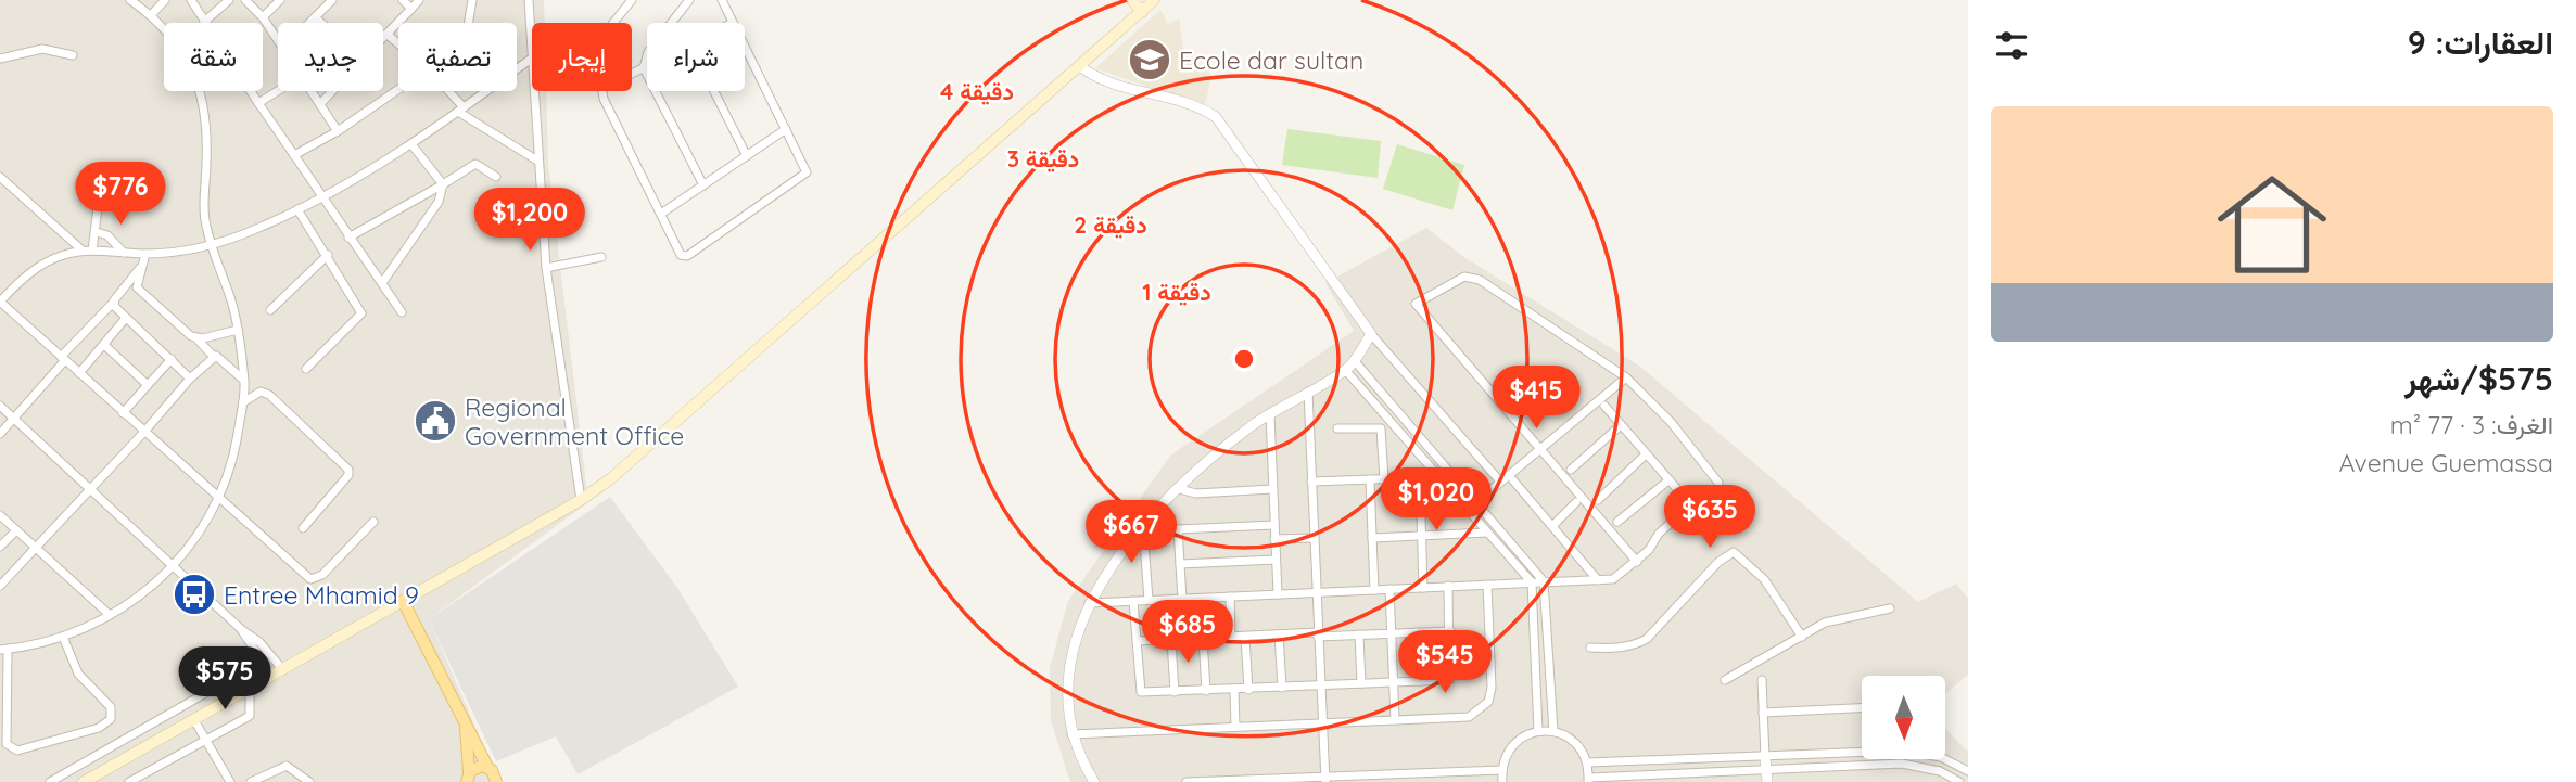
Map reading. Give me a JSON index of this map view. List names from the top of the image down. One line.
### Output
{"places":{"school or university":["Ecole dar sultan"],"public building":["Regional Government Office"],"bus stop":["Entree Mhamid 9"]},"north":"bottom","page":{"heading":"العقارات: 9","chip":["شراء","إيجار","تصفية","جديد","شقة"],"list":[{"name":"$575/شهر","note":"الغرف: 3 · 77 m² · Avenue Guemassa"}],"price":["$776","$1,200","$415","$1,020","$635","$667","$685","$545","$575"]},"rings":["4 دقيقة","3 دقيقة","2 دقيقة","1 دقيقة"]}
